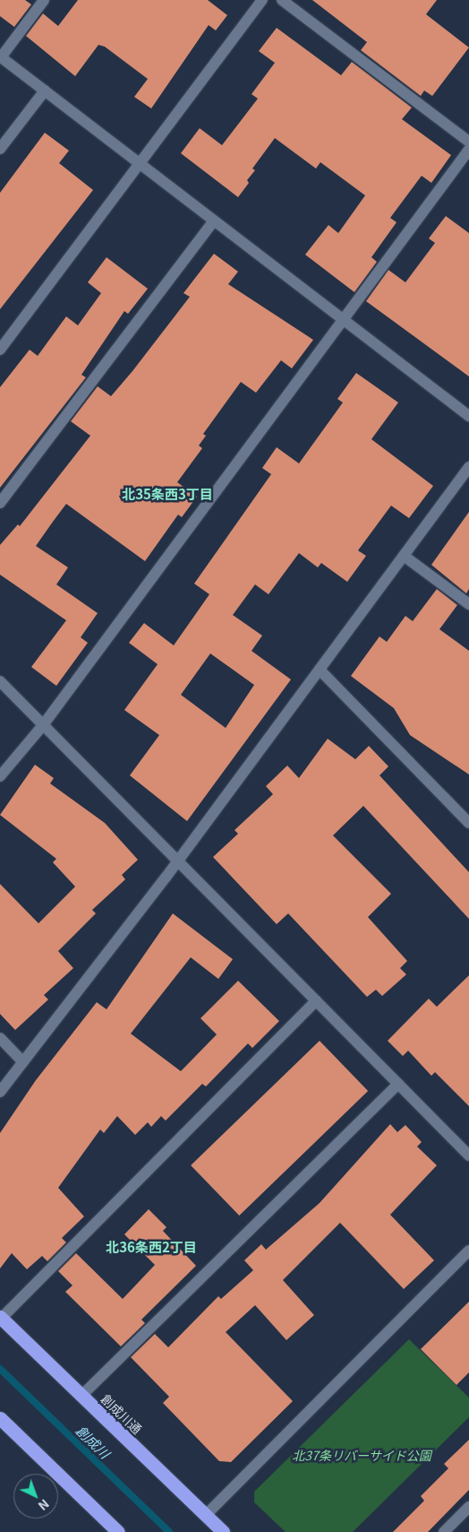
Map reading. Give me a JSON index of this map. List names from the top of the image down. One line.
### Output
{"streets":{"highway":["創成川通"]},"districts":["北35条西3丁目","北36条西2丁目"],"water":["創成川"],"parks":["北37条リバーサイド公園"],"north":"bottom right"}
